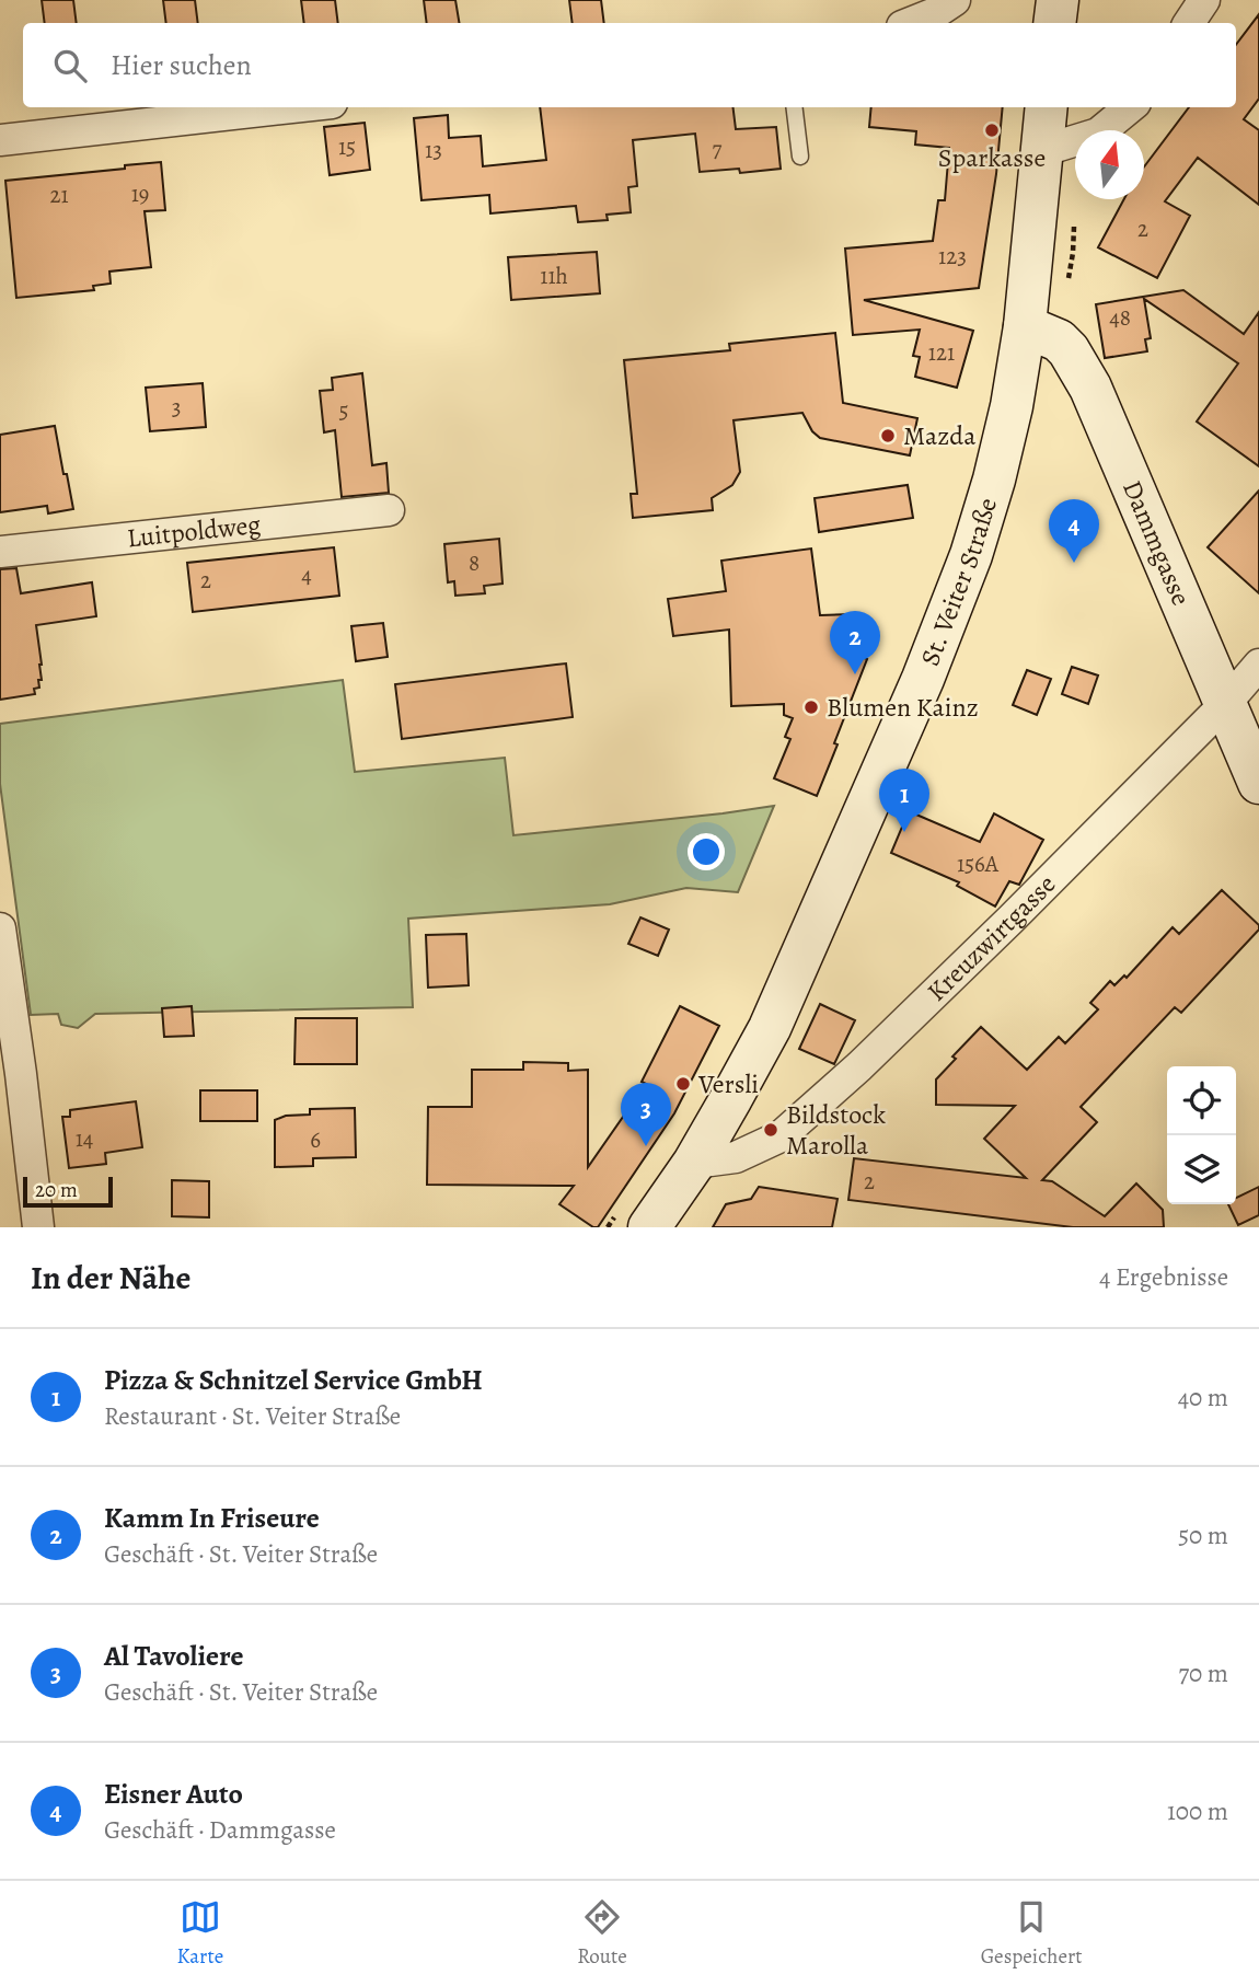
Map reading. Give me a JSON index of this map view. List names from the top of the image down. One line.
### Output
{"streets":{"main road":["Dammgasse","St. Veiter Straße"],"street":["Luitpoldweg","Kreuzwirtgasse"]},"crossings":[["Dammgasse","St. Veiter Straße"],["Dammgasse","Kreuzwirtgasse"],["St. Veiter Straße","Kreuzwirtgasse"]],"places":["Sparkasse","Mazda","Blumen Kainz","Versli","Bildstock Marolla"],"house_numbers":["15","7","13","19","21","2","123","11h","48","121","3","5","8","4","2","156A","14","6","2"],"scale_bar":"20 m","north":"top","page":{"search":"Hier suchen","pins":["4","2","1","3"],"scale":"20 m","heading":["In der Nähe","4 Ergebnisse"],"list":[{"mark":"1","name":"Pizza & Schnitzel Service GmbH","note":"Restaurant · St. Veiter Straße","value":"40 m"},{"mark":"2","name":"Kamm In Friseure","note":"Geschäft · St. Veiter Straße","value":"50 m"},{"mark":"3","name":"Al Tavoliere","note":"Geschäft · St. Veiter Straße","value":"70 m"},{"mark":"4","name":"Eisner Auto","note":"Geschäft · Dammgasse","value":"100 m"}],"nav":["Karte","Route","Gespeichert"]}}
